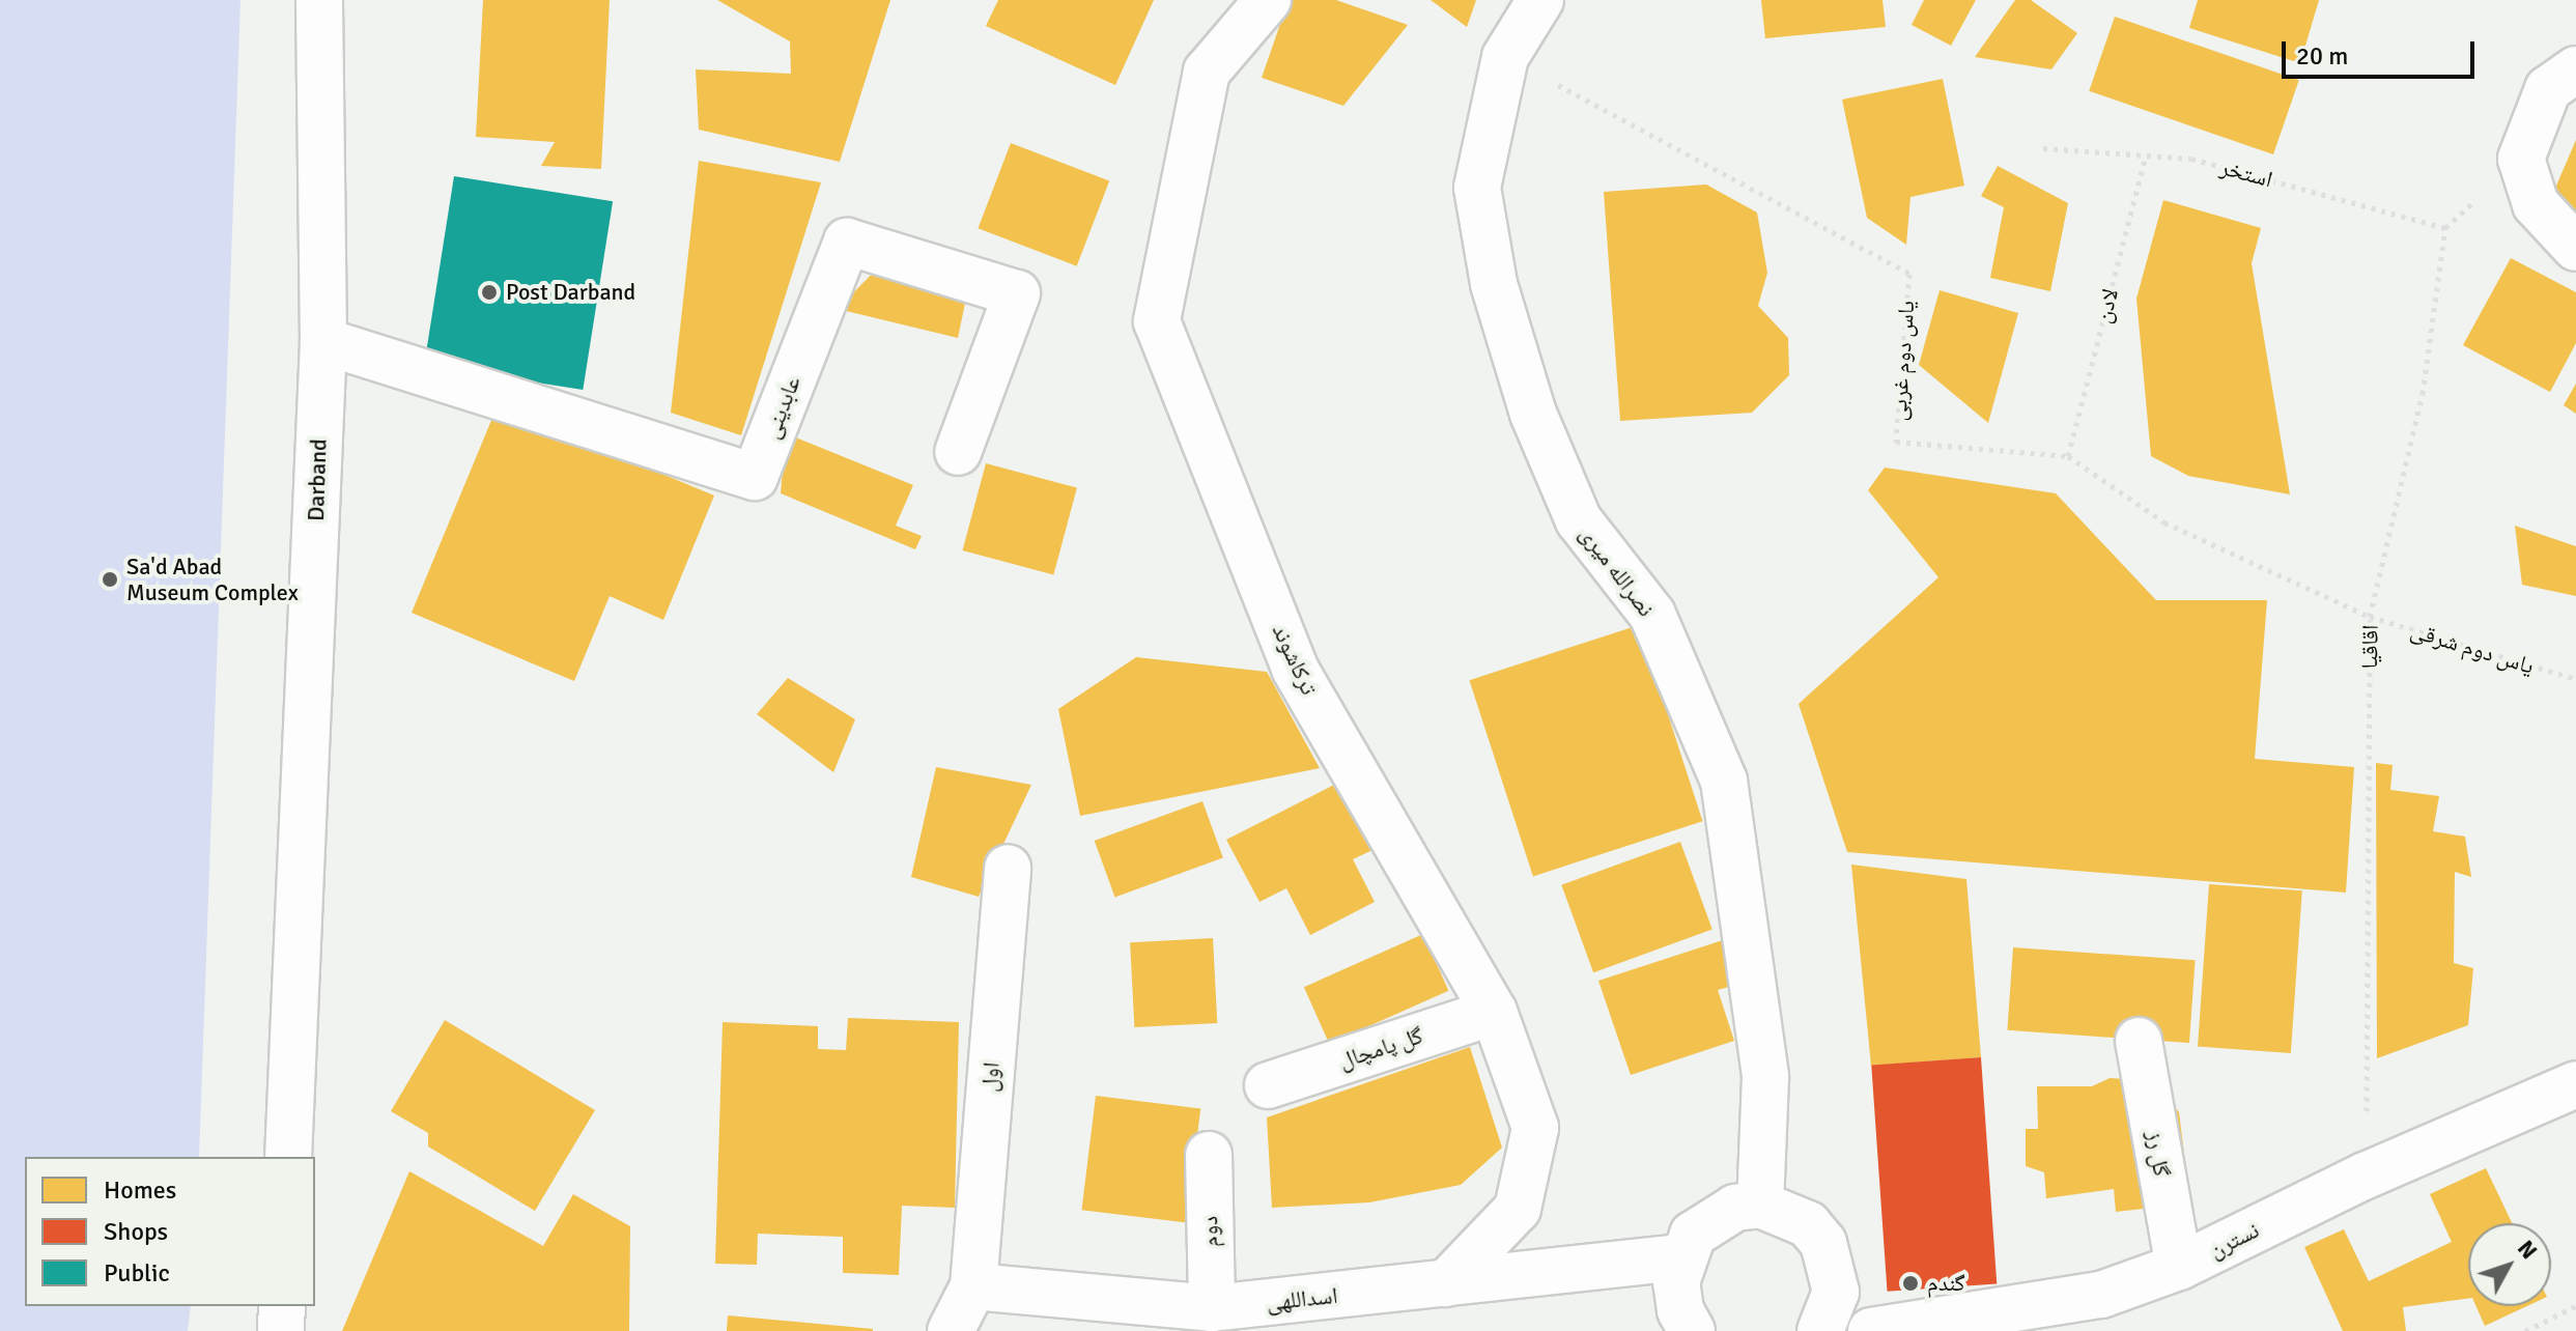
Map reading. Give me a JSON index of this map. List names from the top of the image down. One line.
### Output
{"streets":{"street":["عابدینی","Darband","نصرالله میری","ترکاشوند","گل پامچال","اول","گل رز","دوم","نسترن","اسداللهی"],"path":["استخر","لادن","یاس دوم غربی","اقاقیا","یاس دوم شرقی"]},"crossings":[["استخر","لادن"],["استخر","اقاقیا"],["لادن","یاس دوم غربی"],["یاس دوم غربی","نصرالله میری"],["یاس دوم غربی","اقاقیا"],["یاس دوم غربی","یاس دوم شرقی"],["عابدینی","Darband"],["اقاقیا","یاس دوم شرقی"],["اقاقیا","نسترن"],["ترکاشوند","گل پامچال"],["ترکاشوند","اسداللهی"],["اول","اسداللهی"],["گل رز","نسترن"],["دوم","اسداللهی"]],"places":["Post Darband","Sa'd Abad Museum Complex","گندم"],"legend":["Homes","Shops","Public"],"scale_bar":"20 m","north":"top right"}
